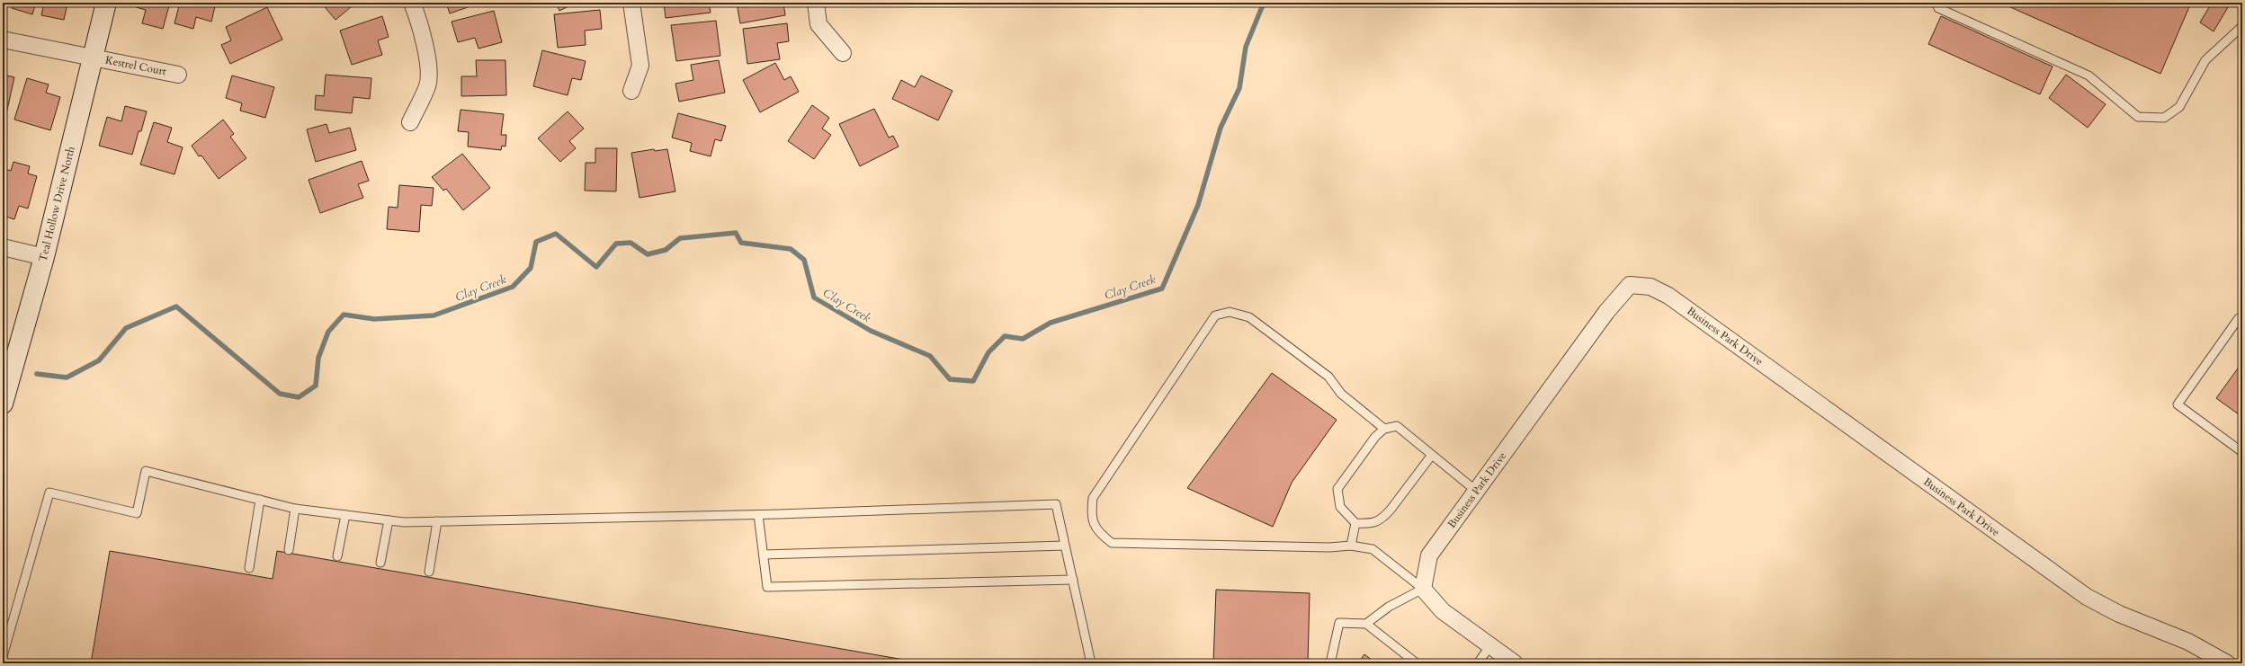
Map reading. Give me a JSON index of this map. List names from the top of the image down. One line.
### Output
{"streets":{"street":["Kestrel Court","Teal Hollow Drive North","Business Park Drive"]},"crossings":[["Kestrel Court","Teal Hollow Drive North"]],"water":["Clay Creek"]}
